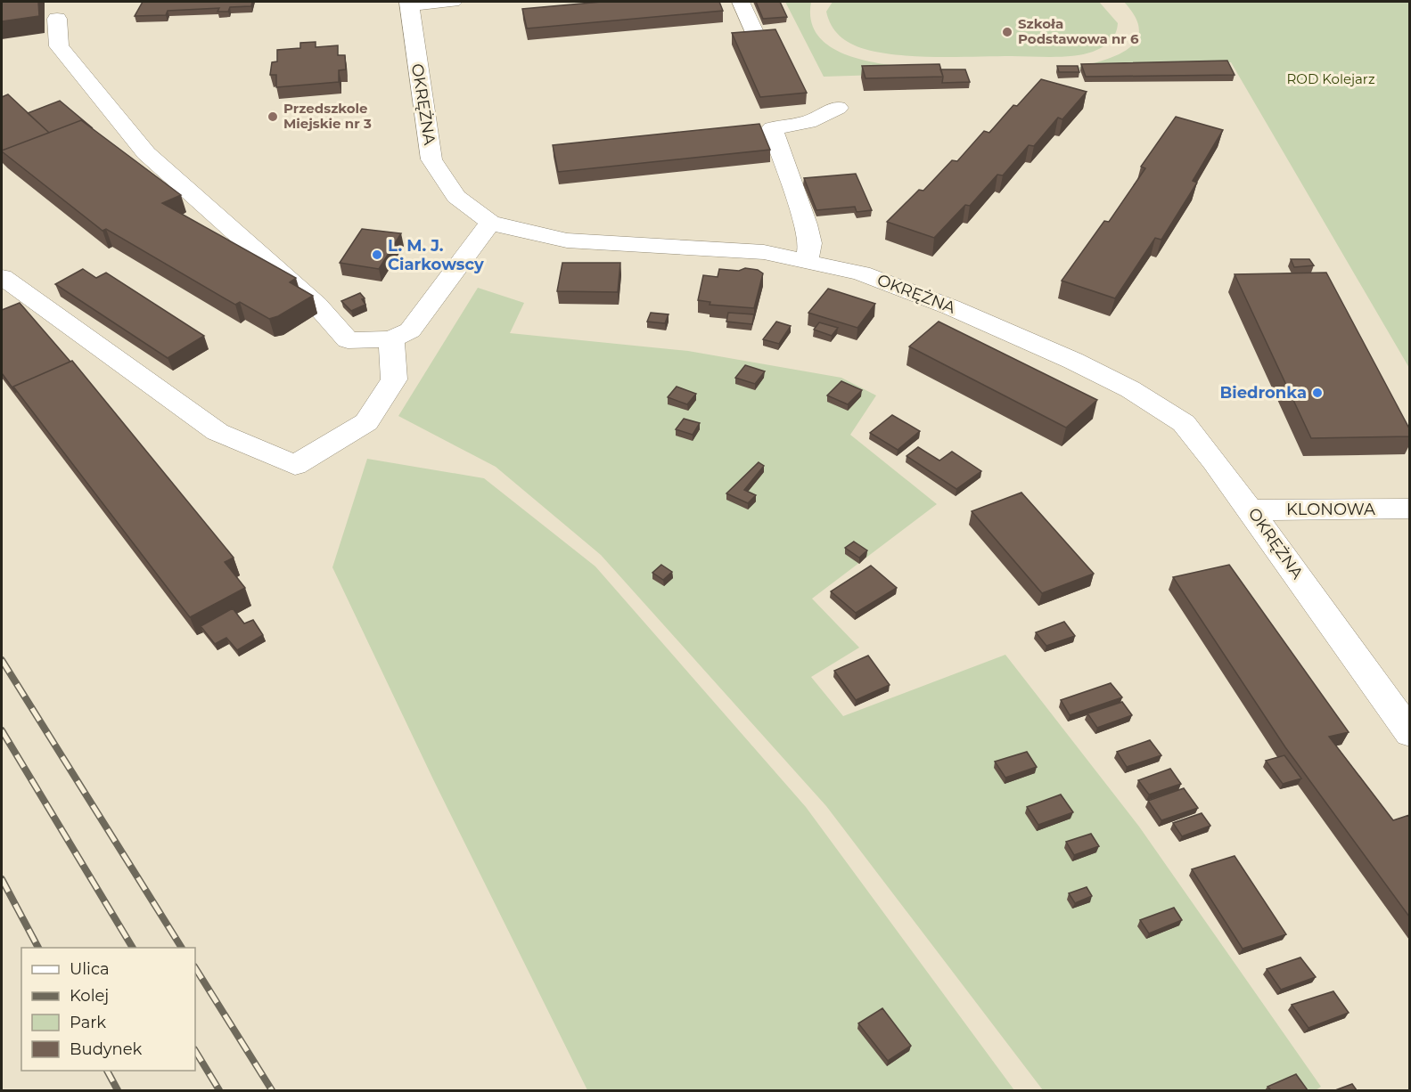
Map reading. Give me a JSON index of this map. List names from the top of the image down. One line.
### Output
{"streets":{"street":["OKRĘŻNA","KLONOWA"]},"crossings":[["OKRĘŻNA","KLONOWA"]],"parks":["ROD Kolejarz"],"places":["Szkoła Podstawowa nr 6","Przedszkole Miejskie nr 3","L. M. J. Ciarkowscy","Biedronka"],"legend":["Ulica","Kolej","Park","Budynek"]}
